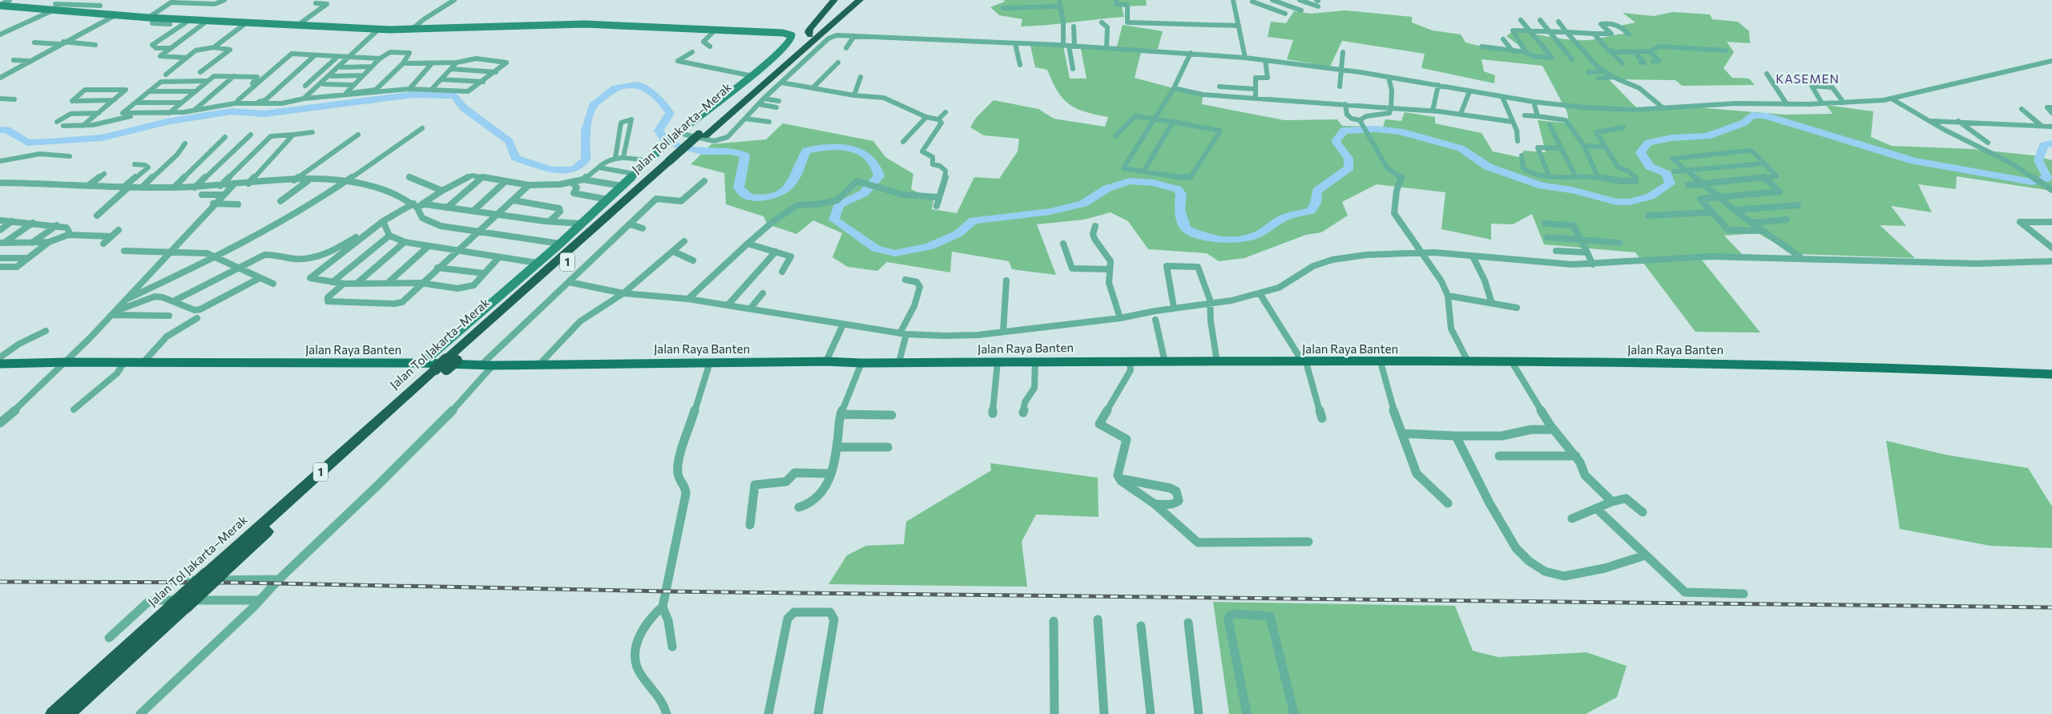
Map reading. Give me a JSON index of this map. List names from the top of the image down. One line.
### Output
{"streets":{"highway":["Jalan Tol Jakarta–Merak","1"],"main road":["Jalan Raya Banten"]},"districts":["KASEMEN"]}
